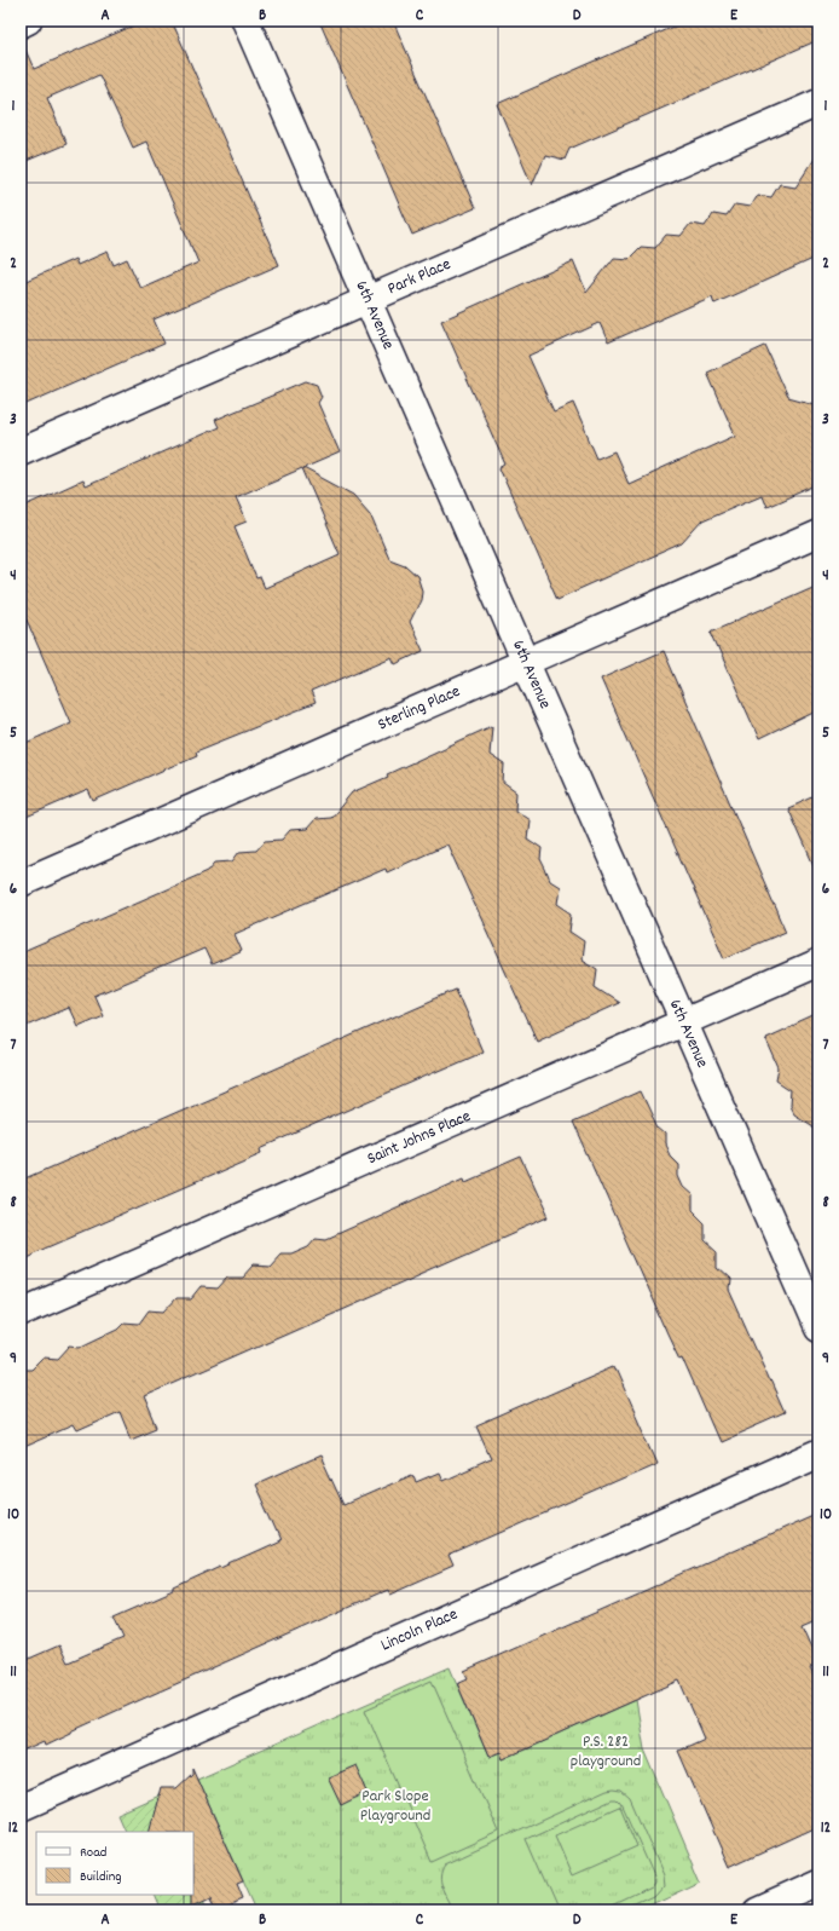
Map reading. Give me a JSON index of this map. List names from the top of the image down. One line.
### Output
{"streets":{"street":["Park Place","6th Avenue","Sterling Place","Saint Johns Place","Lincoln Place"]},"crossings":[["Park Place","6th Avenue"],["6th Avenue","Sterling Place"],["6th Avenue","Saint Johns Place"]],"parks":["P.S. 282 playground","Park Slope Playground"],"legend":["Road","Building"],"grid":{"columns":["A","B","C","D","E"],"rows":["1","2","3","4","5","6","7","8","9","10","11","12"]}}
